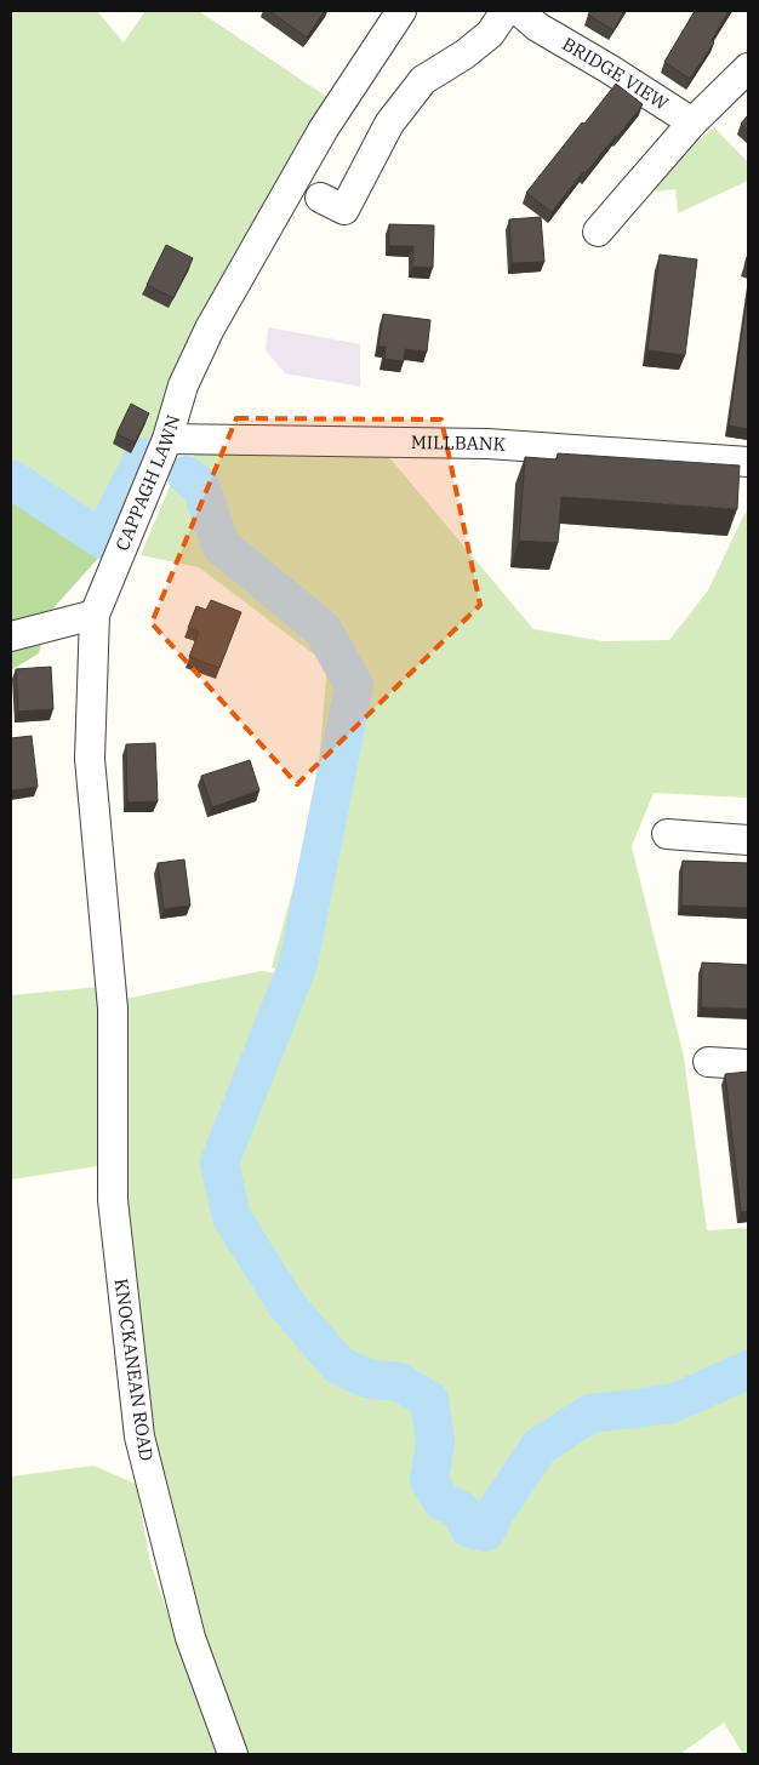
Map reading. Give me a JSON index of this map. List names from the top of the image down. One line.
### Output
{"streets":{"street":["BRIDGE VIEW","MILLBANK","CAPPAGH LAWN","KNOCKANEAN ROAD"]},"crossings":[["MILLBANK","CAPPAGH LAWN"],["CAPPAGH LAWN","KNOCKANEAN ROAD"]]}
